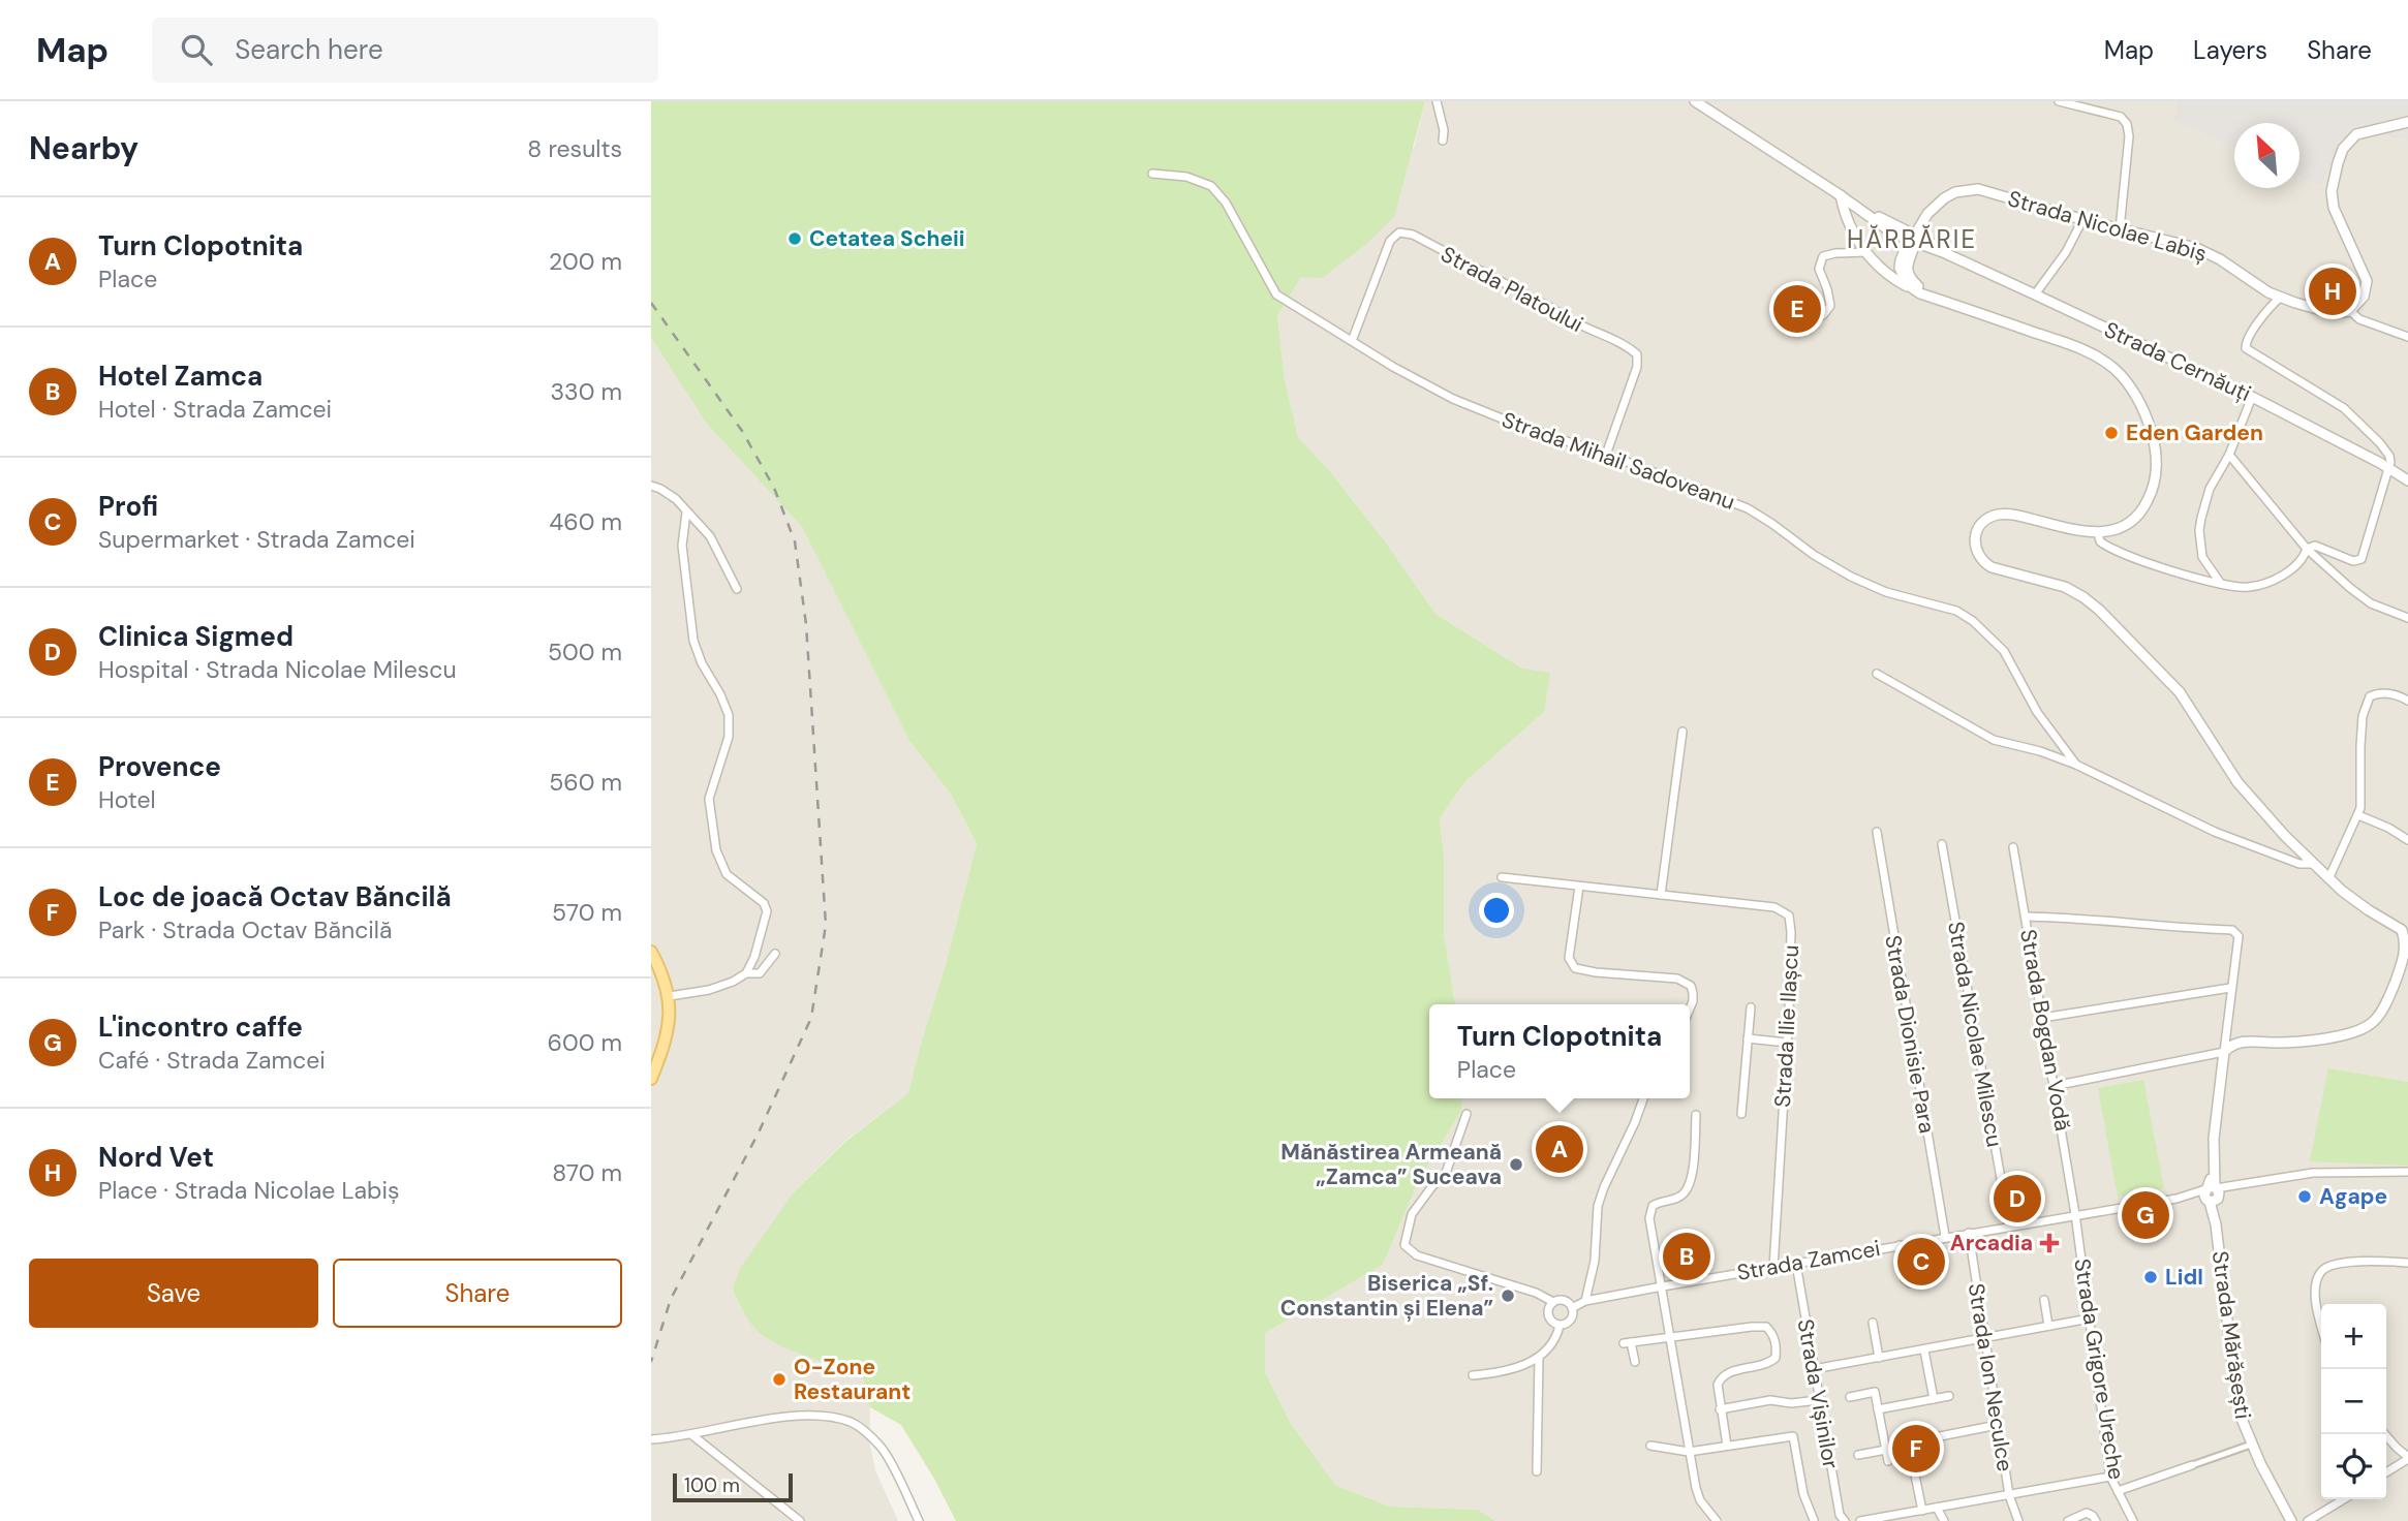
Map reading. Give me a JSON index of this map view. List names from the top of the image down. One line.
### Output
{"streets":{"street":["Strada Nicolae Labiș","Strada Platoului","Strada Cernăuți","Strada Mihail Sadoveanu","Strada Ilie Ilașcu","Strada Bogdan Vodă","Strada Dionisie Para","Strada Nicolae Milescu","Strada Zamcei","Strada Mărășești","Strada Grigore Ureche","Strada Ion Neculce","Strada Vișinilor"]},"crossings":[["Strada Nicolae Labiș","Strada Cernăuți"],["Strada Platoului","Strada Mihail Sadoveanu"],["Strada Ilie Ilașcu","Strada Zamcei"],["Strada Bogdan Vodă","Strada Zamcei"],["Strada Bogdan Vodă","Strada Mărășești"],["Strada Bogdan Vodă","Strada Grigore Ureche"],["Strada Dionisie Para","Strada Zamcei"],["Strada Nicolae Milescu","Strada Zamcei"],["Strada Zamcei","Strada Mărășești"],["Strada Zamcei","Strada Grigore Ureche"],["Strada Zamcei","Strada Ion Neculce"],["Strada Zamcei","Strada Vișinilor"]],"districts":["HĂRBĂRIE"],"places":{"other":["Cetatea Scheii","Eden Garden","Mănăstirea Armeană „Zamca” Suceava","Agape","Lidl","Biserica „Sf. Constantin și Elena”","O-Zone Restaurant"],"health":["Arcadia"]},"scale_bar":"100 m","north":"top left","page":{"header":"Map","search":"Search here","nav":["Map","Layers","Share"],"heading":["Nearby","8 results"],"list":[{"mark":"A","name":"Turn Clopotnita","note":"Place","value":"200 m"},{"mark":"B","name":"Hotel Zamca","note":"Hotel · Strada Zamcei","value":"330 m"},{"mark":"C","name":"Profi","note":"Supermarket · Strada Zamcei","value":"460 m"},{"mark":"D","name":"Clinica Sigmed","note":"Hospital · Strada Nicolae Milescu","value":"500 m"},{"mark":"E","name":"Provence","note":"Hotel","value":"560 m"},{"mark":"F","name":"Loc de joacă Octav Băncilă","note":"Park · Strada Octav Băncilă","value":"570 m"},{"mark":"G","name":"L'incontro caffe","note":"Café · Strada Zamcei","value":"600 m"},{"mark":"H","name":"Nord Vet","note":"Place · Strada Nicolae Labiș","value":"870 m"}],"pins":["H","E","A","D","G","B","C","F"],"popup":["Turn Clopotnita","Place"],"buttons":["Save","Share"],"map_buttons":["+","−"],"scale":"100 m"}}
